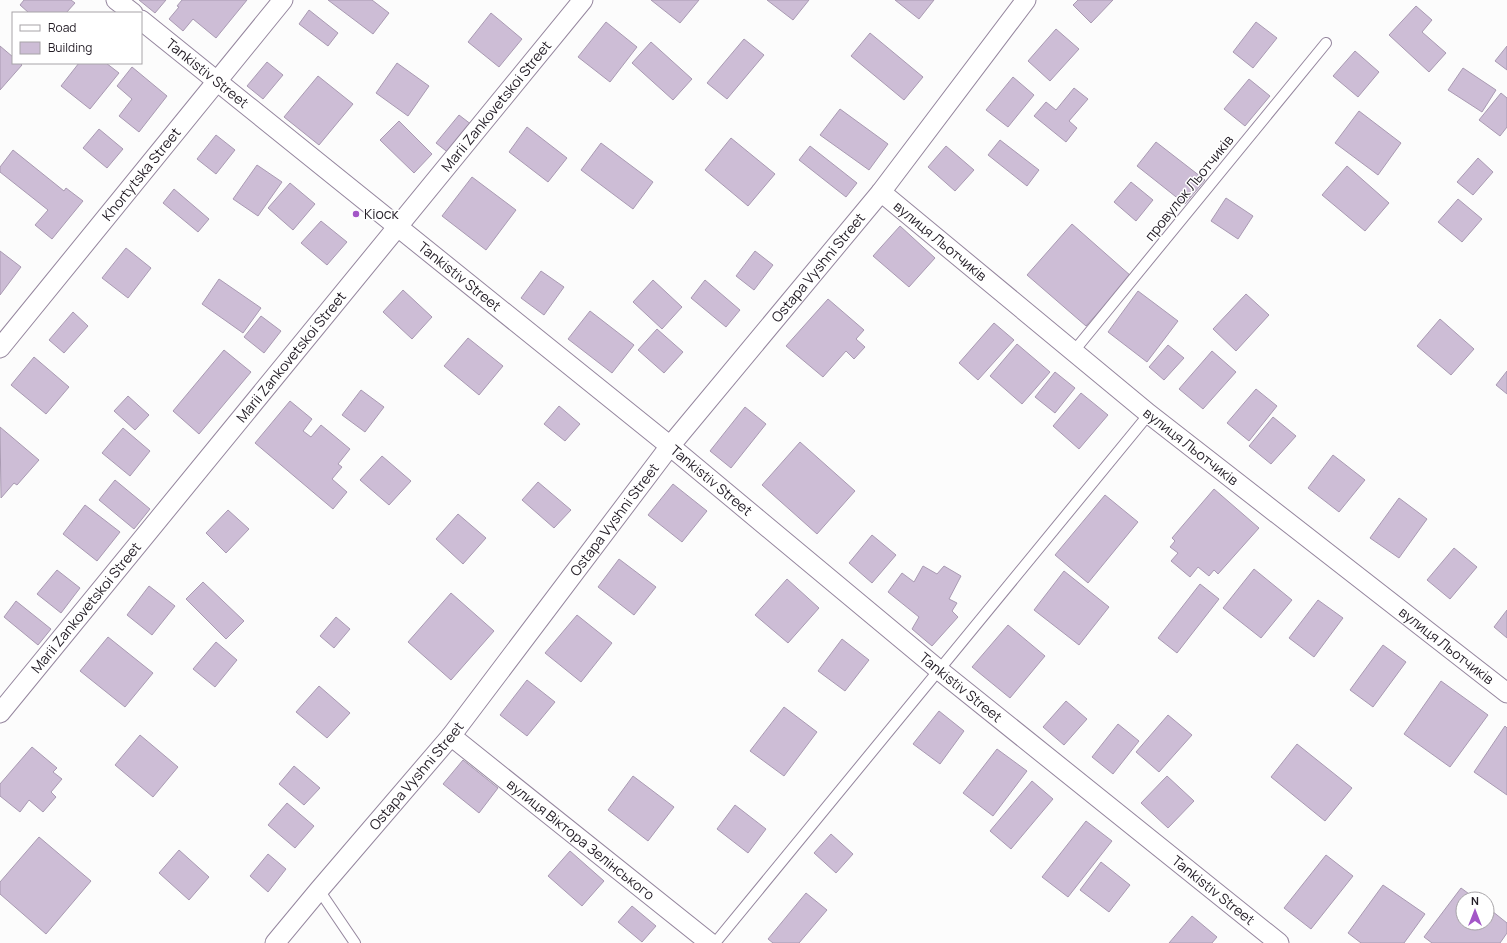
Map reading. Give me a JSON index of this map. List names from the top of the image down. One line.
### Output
{"streets":{"street":["Tankistiv Street","Marii Zankovetskoi Street","Khortytska Street","вулиця Льотчиків","Ostapa Vyshni Street","вулиця Віктора Зелінського"],"lane":["провулок Льотчиків"]},"crossings":[["Tankistiv Street","Marii Zankovetskoi Street"],["Tankistiv Street","Khortytska Street"],["Tankistiv Street","Ostapa Vyshni Street"],["провулок Льотчиків","вулиця Льотчиків"],["вулиця Льотчиків","Ostapa Vyshni Street"],["Ostapa Vyshni Street","вулиця Віктора Зелінського"]],"places":["Кіоск"],"legend":["Road","Building"],"north":"top"}
